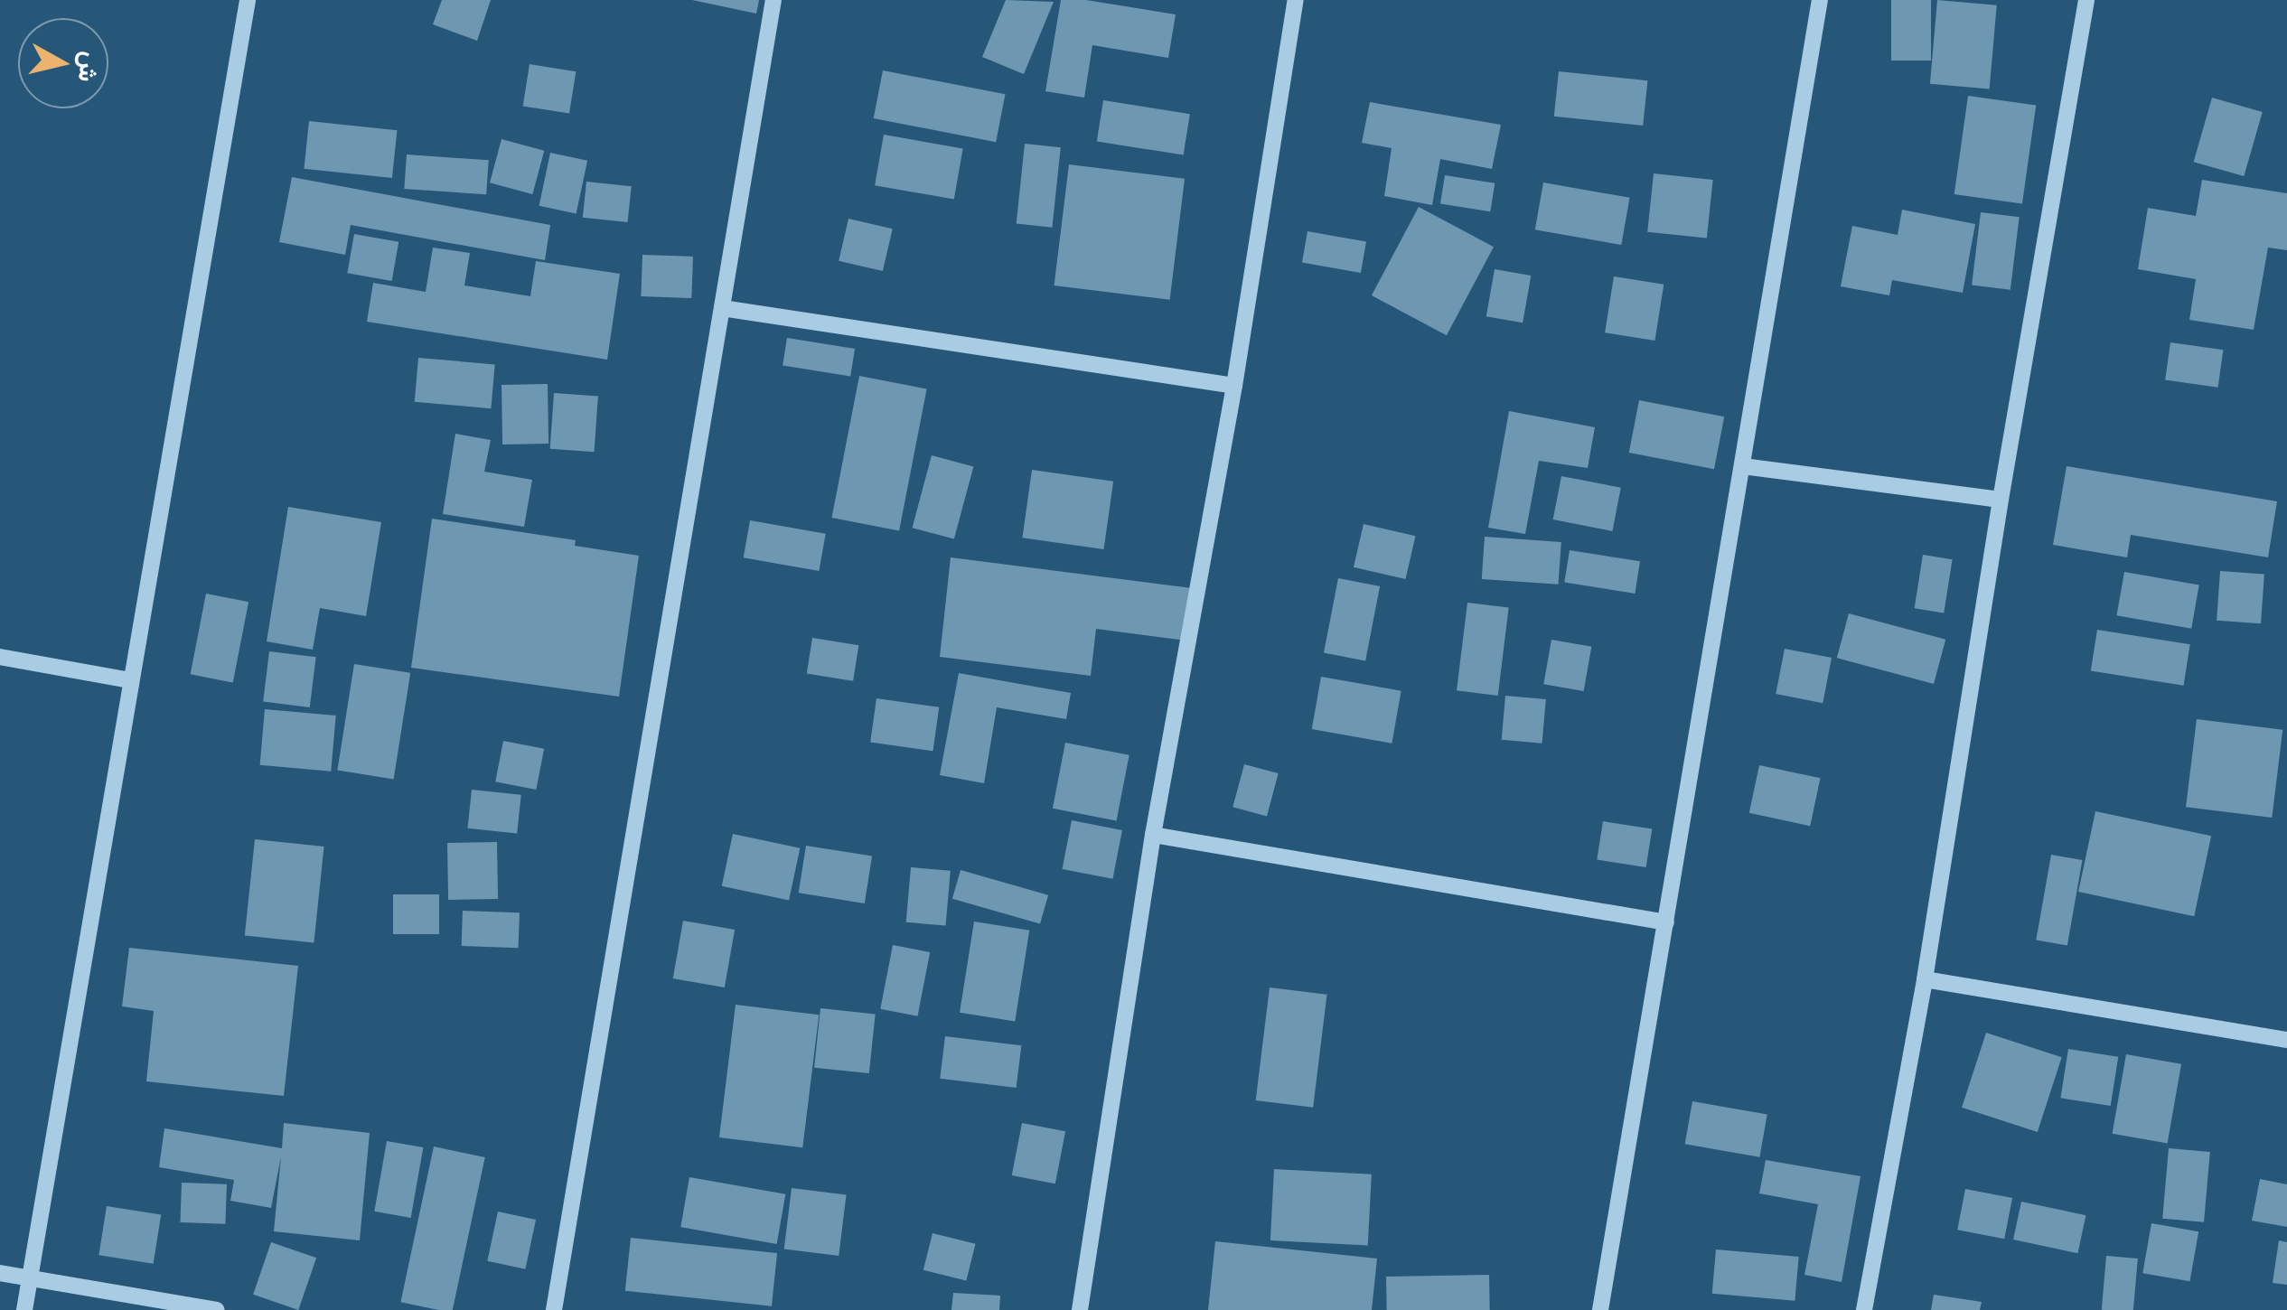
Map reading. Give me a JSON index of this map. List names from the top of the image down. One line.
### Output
{"north":"right"}
